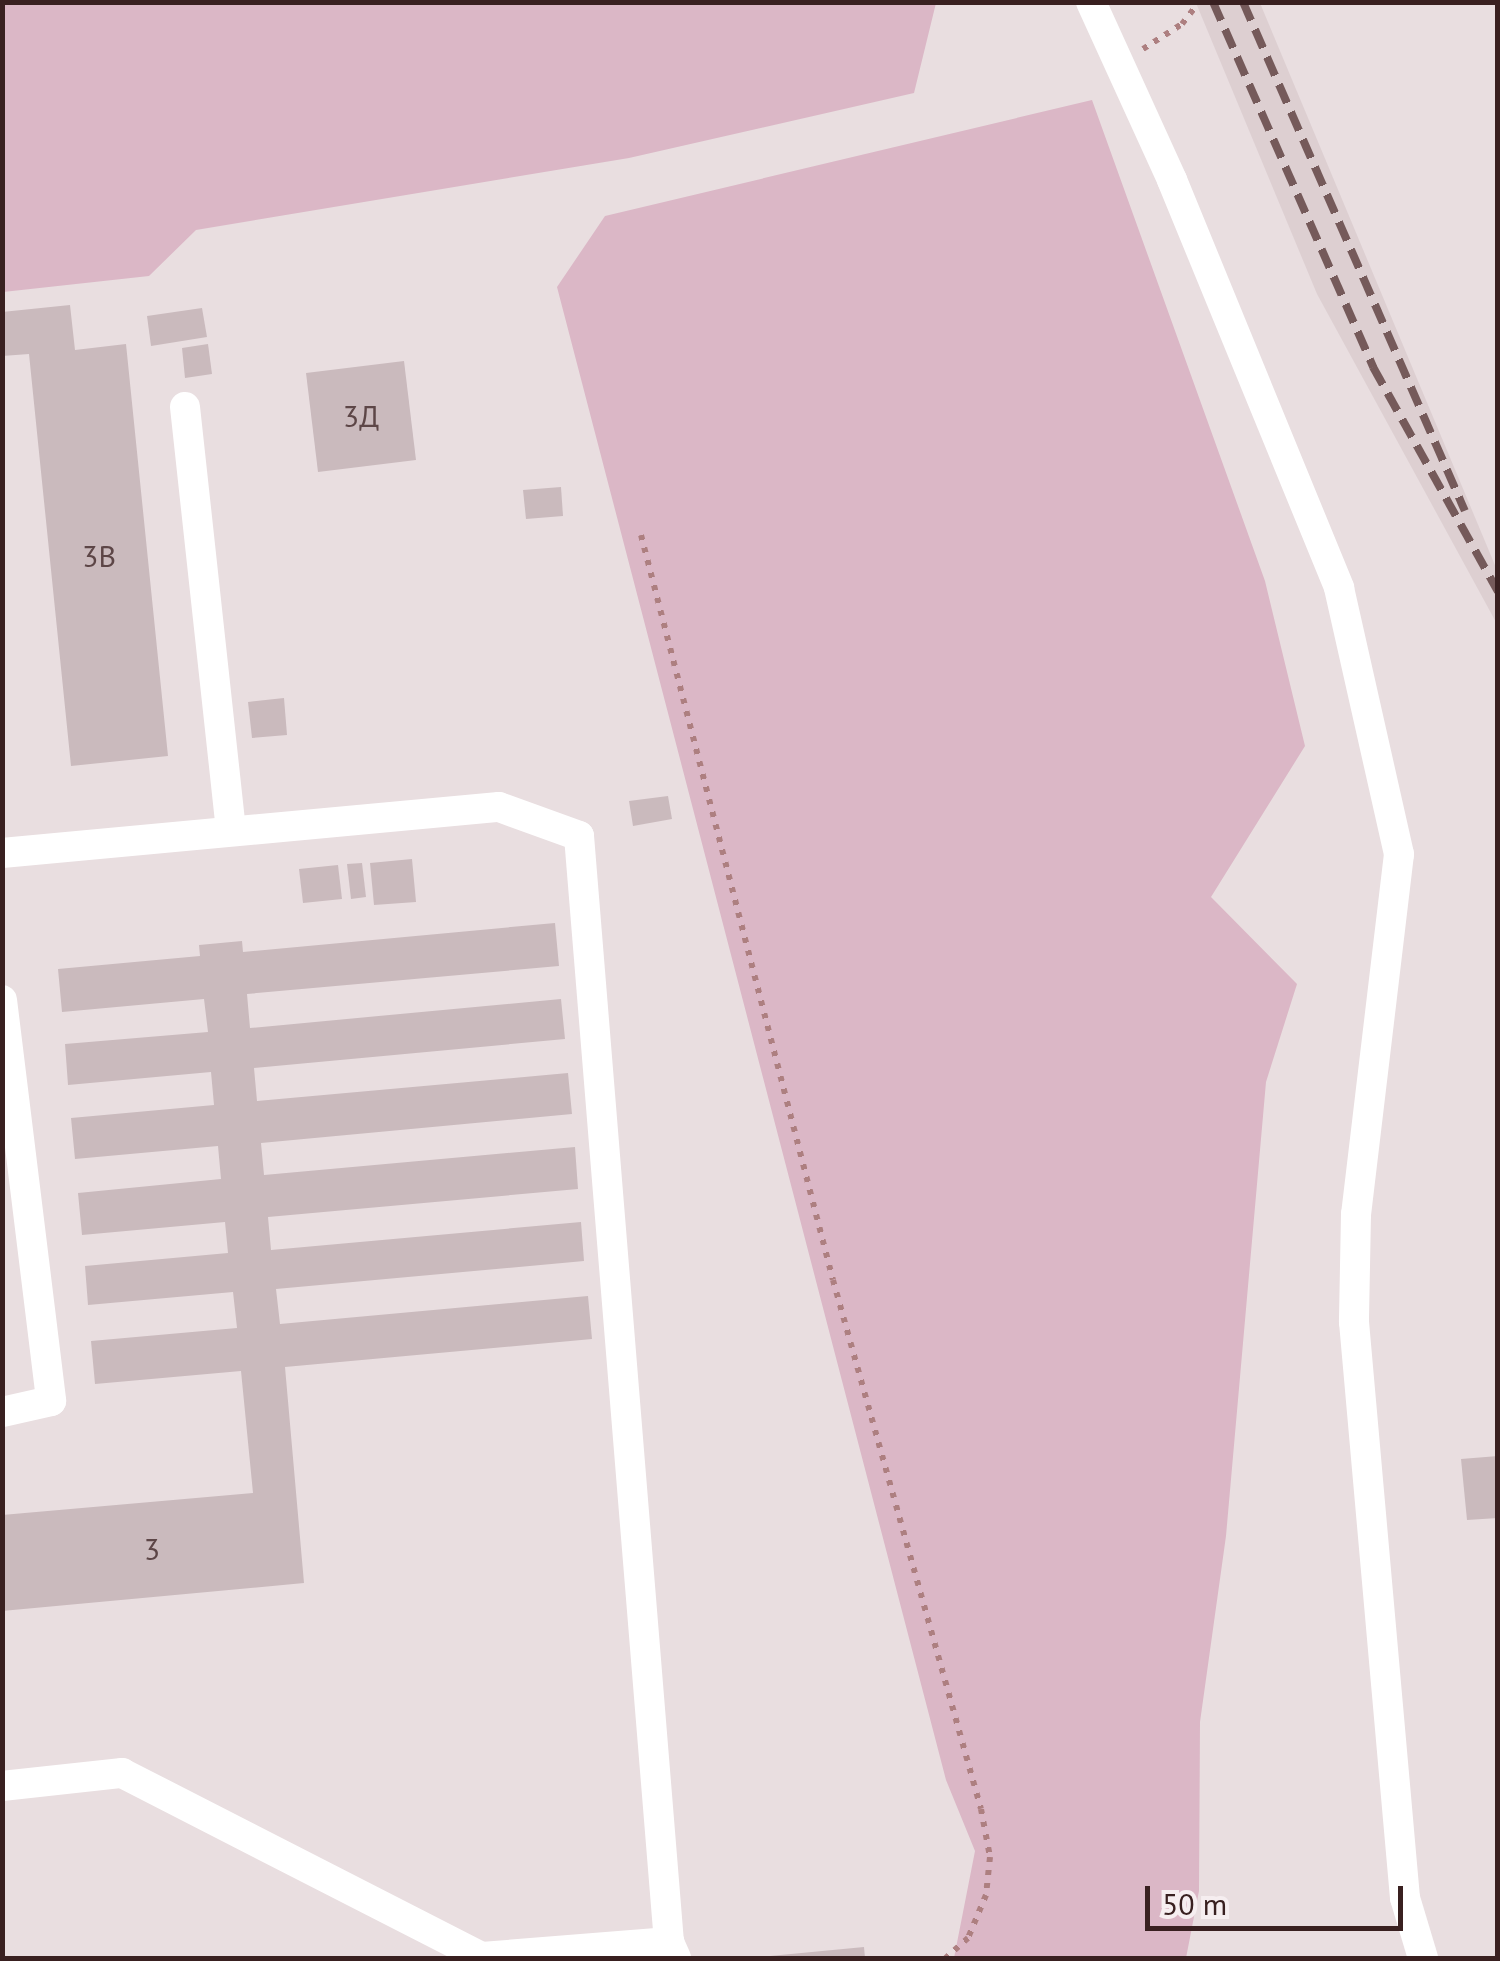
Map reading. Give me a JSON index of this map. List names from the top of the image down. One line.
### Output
{"house_numbers":["3Д","3В","3"],"scale_bar":"50 m"}
